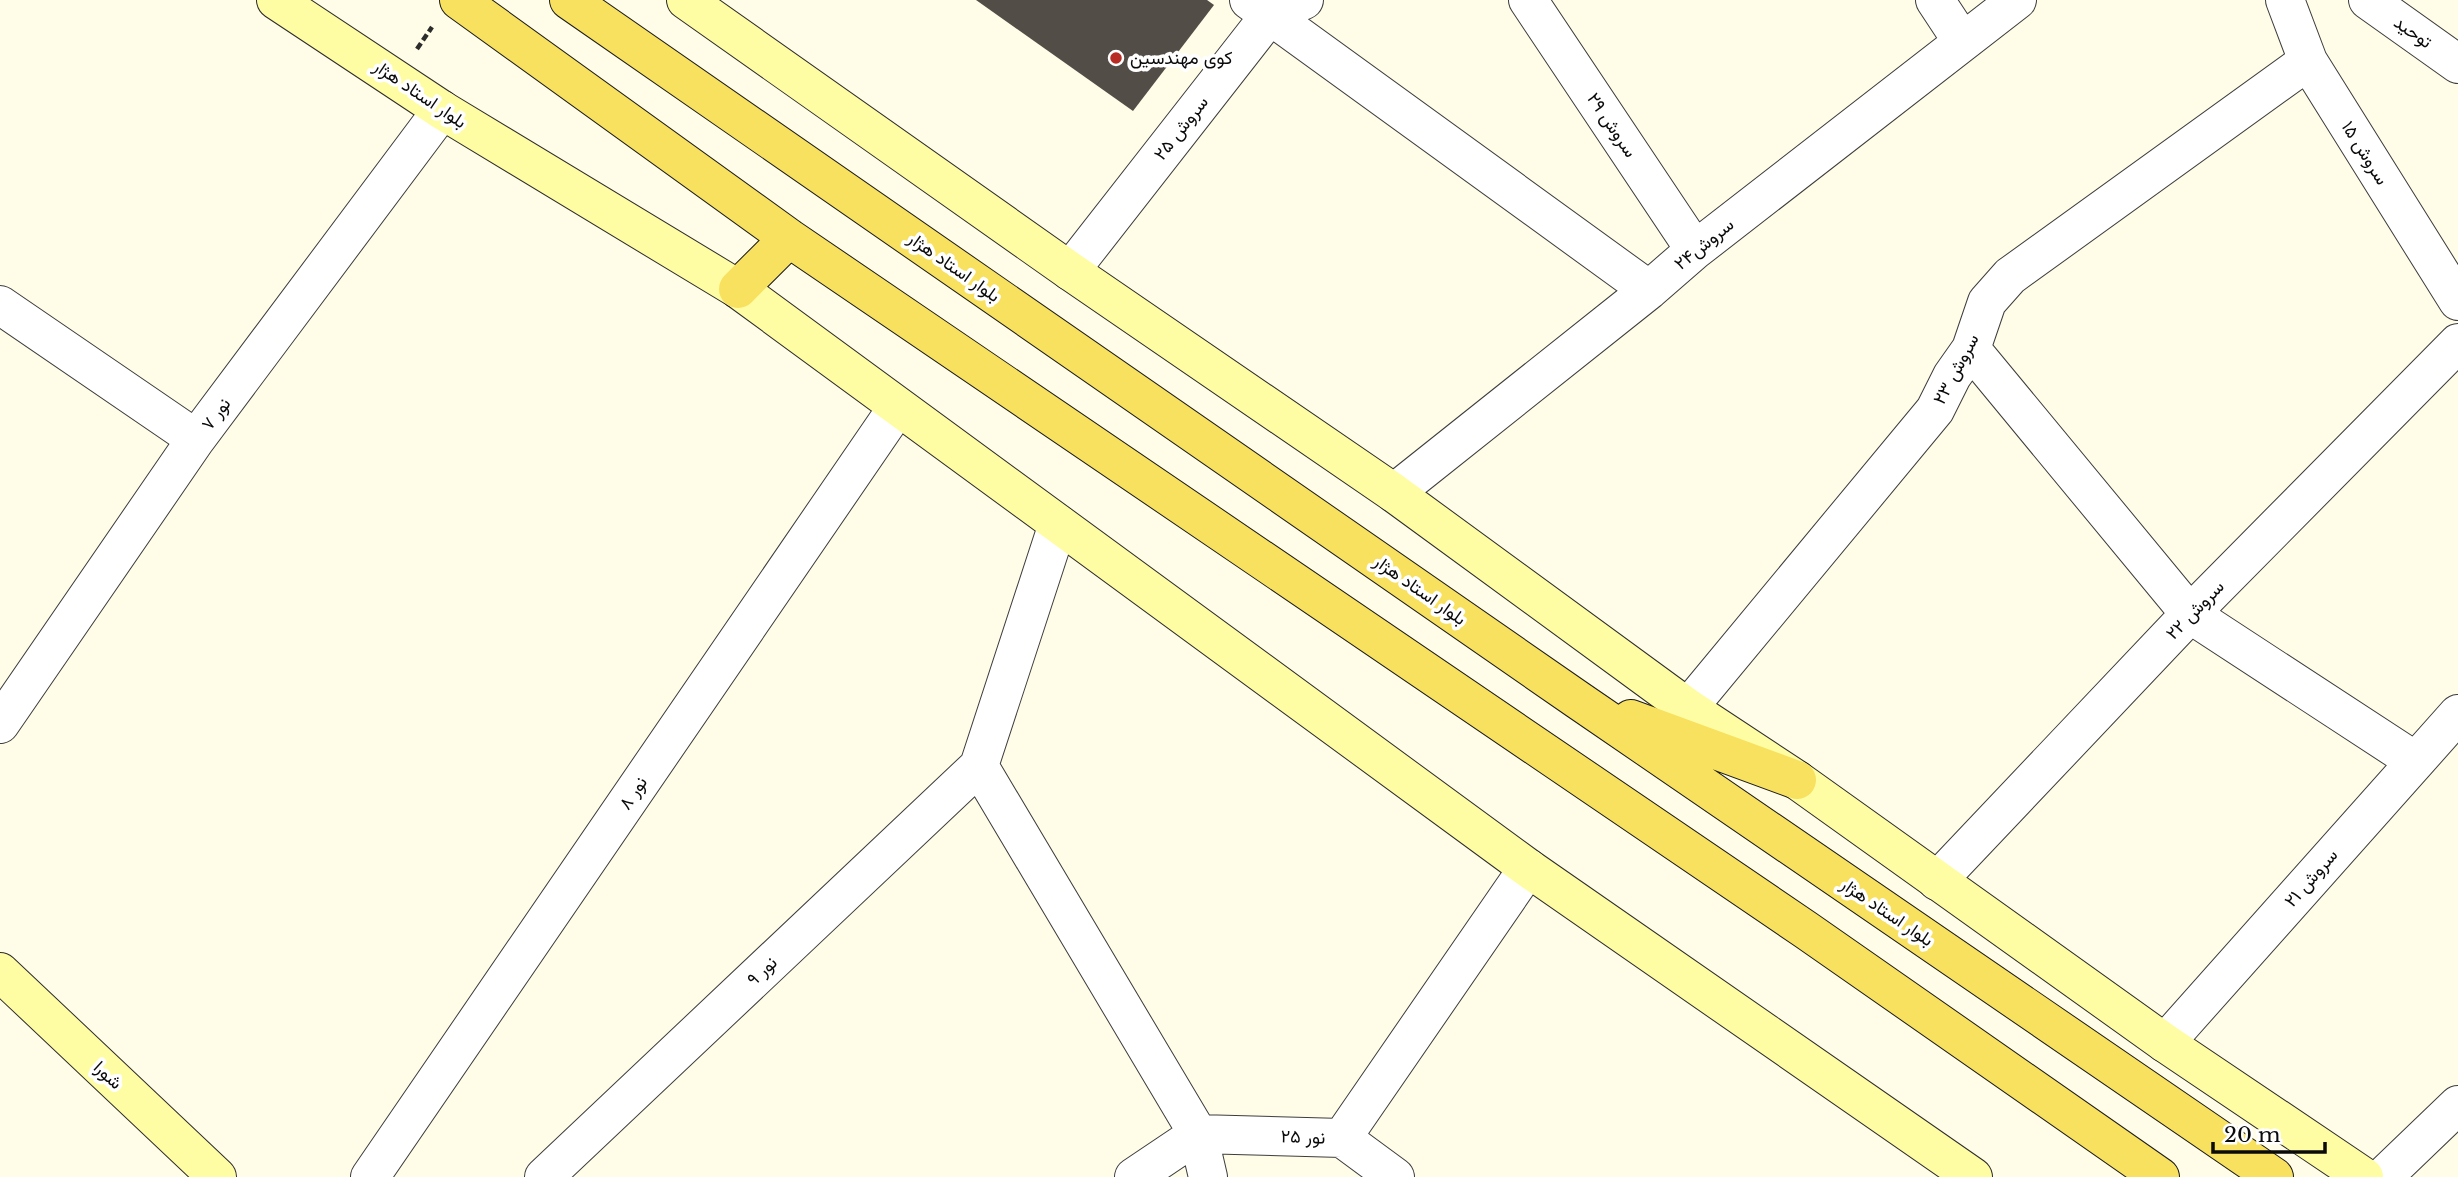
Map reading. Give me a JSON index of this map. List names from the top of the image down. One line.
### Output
{"streets":{"main road":["بلوار استاد هژار","شورا"],"street":["توحید","سروش ۲۹","سروش ۲۵","سروش ۱۵","سروش۲۴","سروش ۲۳","نور ۷","سروش ۲۲","نور ۸","سروش ۲۱","نور ۹","نور ۲۵"]},"crossings":[["بلوار استاد هژار","نور ۷"],["بلوار استاد هژار","نور ۸"],["سروش ۲۹","سروش۲۴"],["سروش ۱۵","سروش ۲۳"]],"places":["کوی مهندسین"],"scale_bar":"20 m"}
